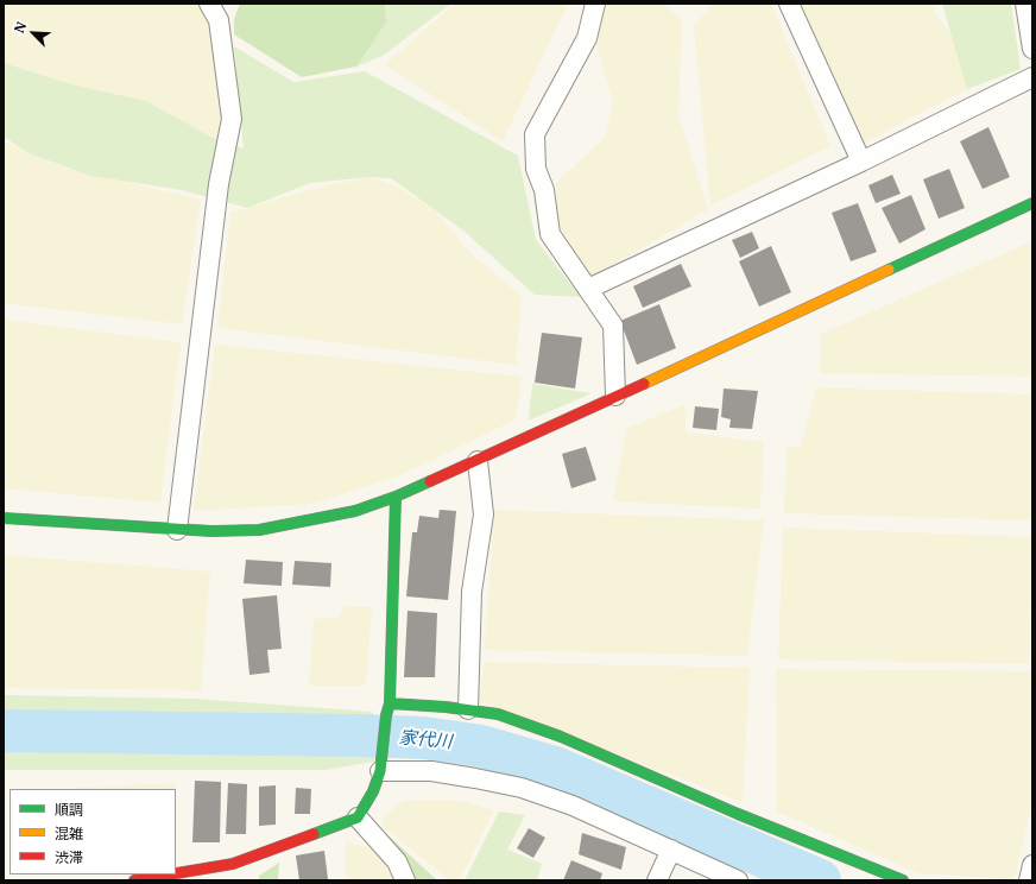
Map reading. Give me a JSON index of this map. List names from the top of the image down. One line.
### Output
{"water":["家代川"],"legend":["順調","混雑","渋滞"],"north":"top left"}
